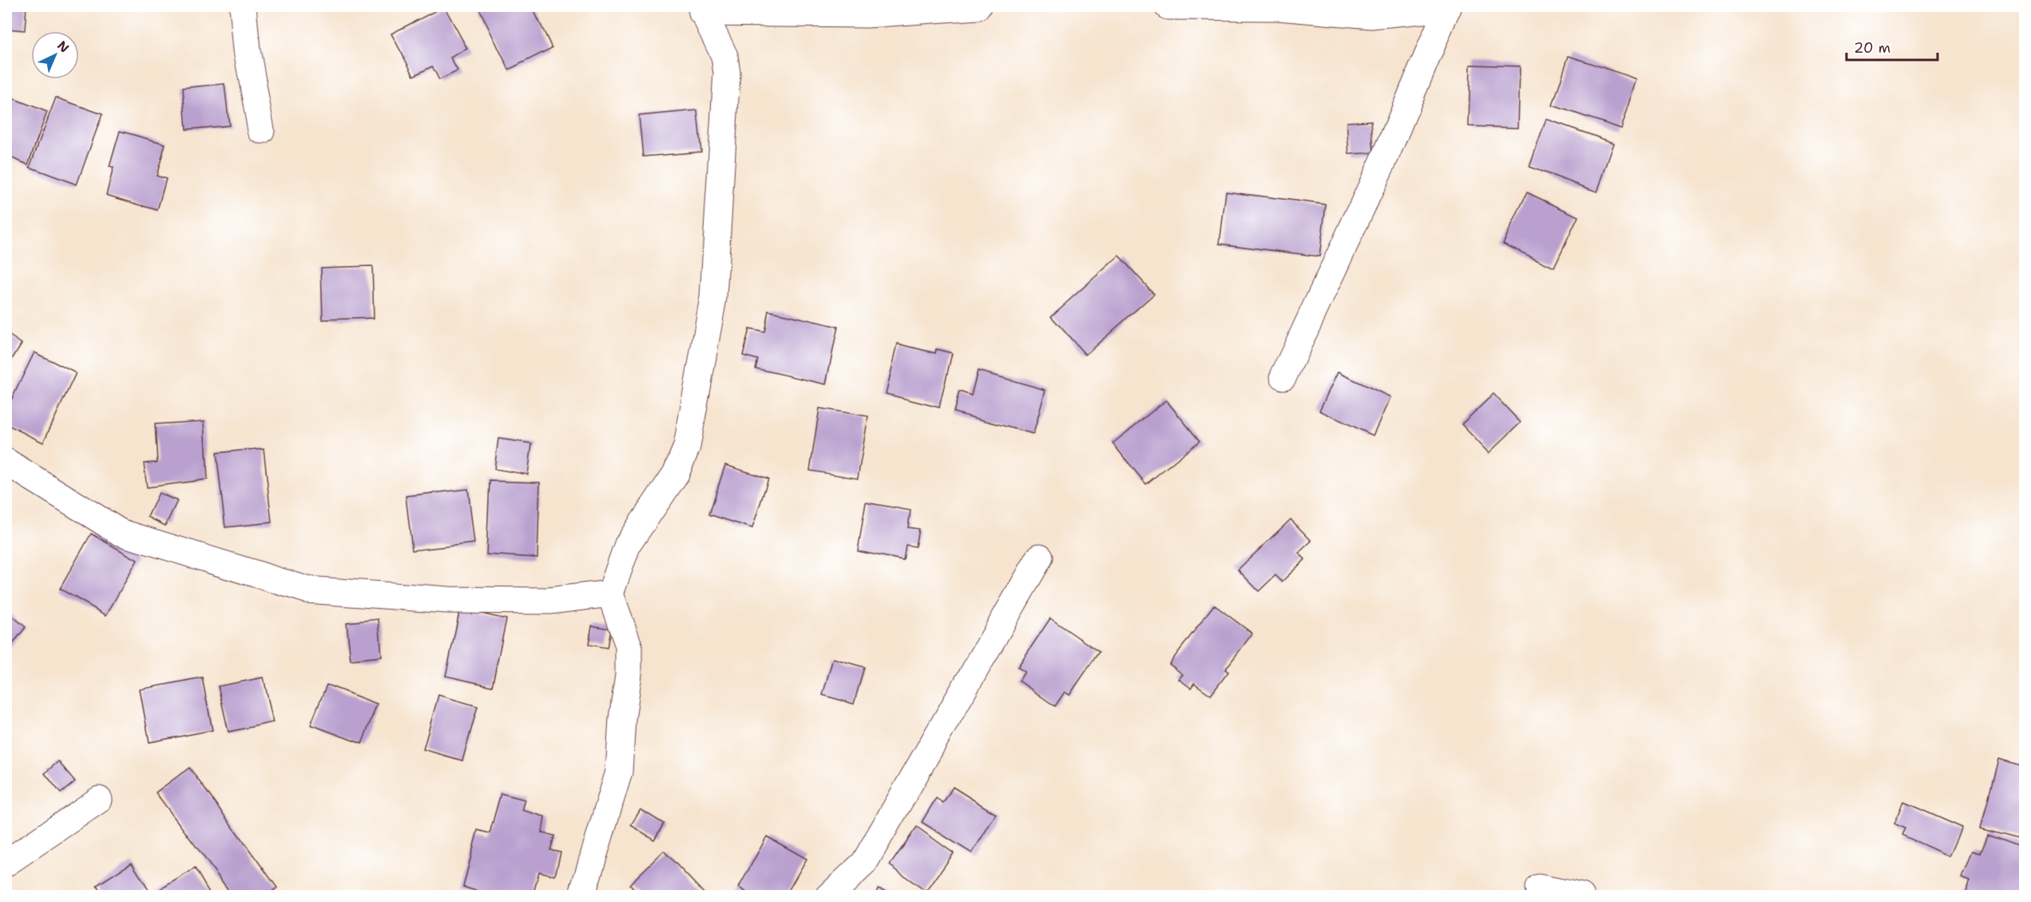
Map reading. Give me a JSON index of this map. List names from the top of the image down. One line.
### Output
{"scale_bar":"20 m","north":"top right"}
